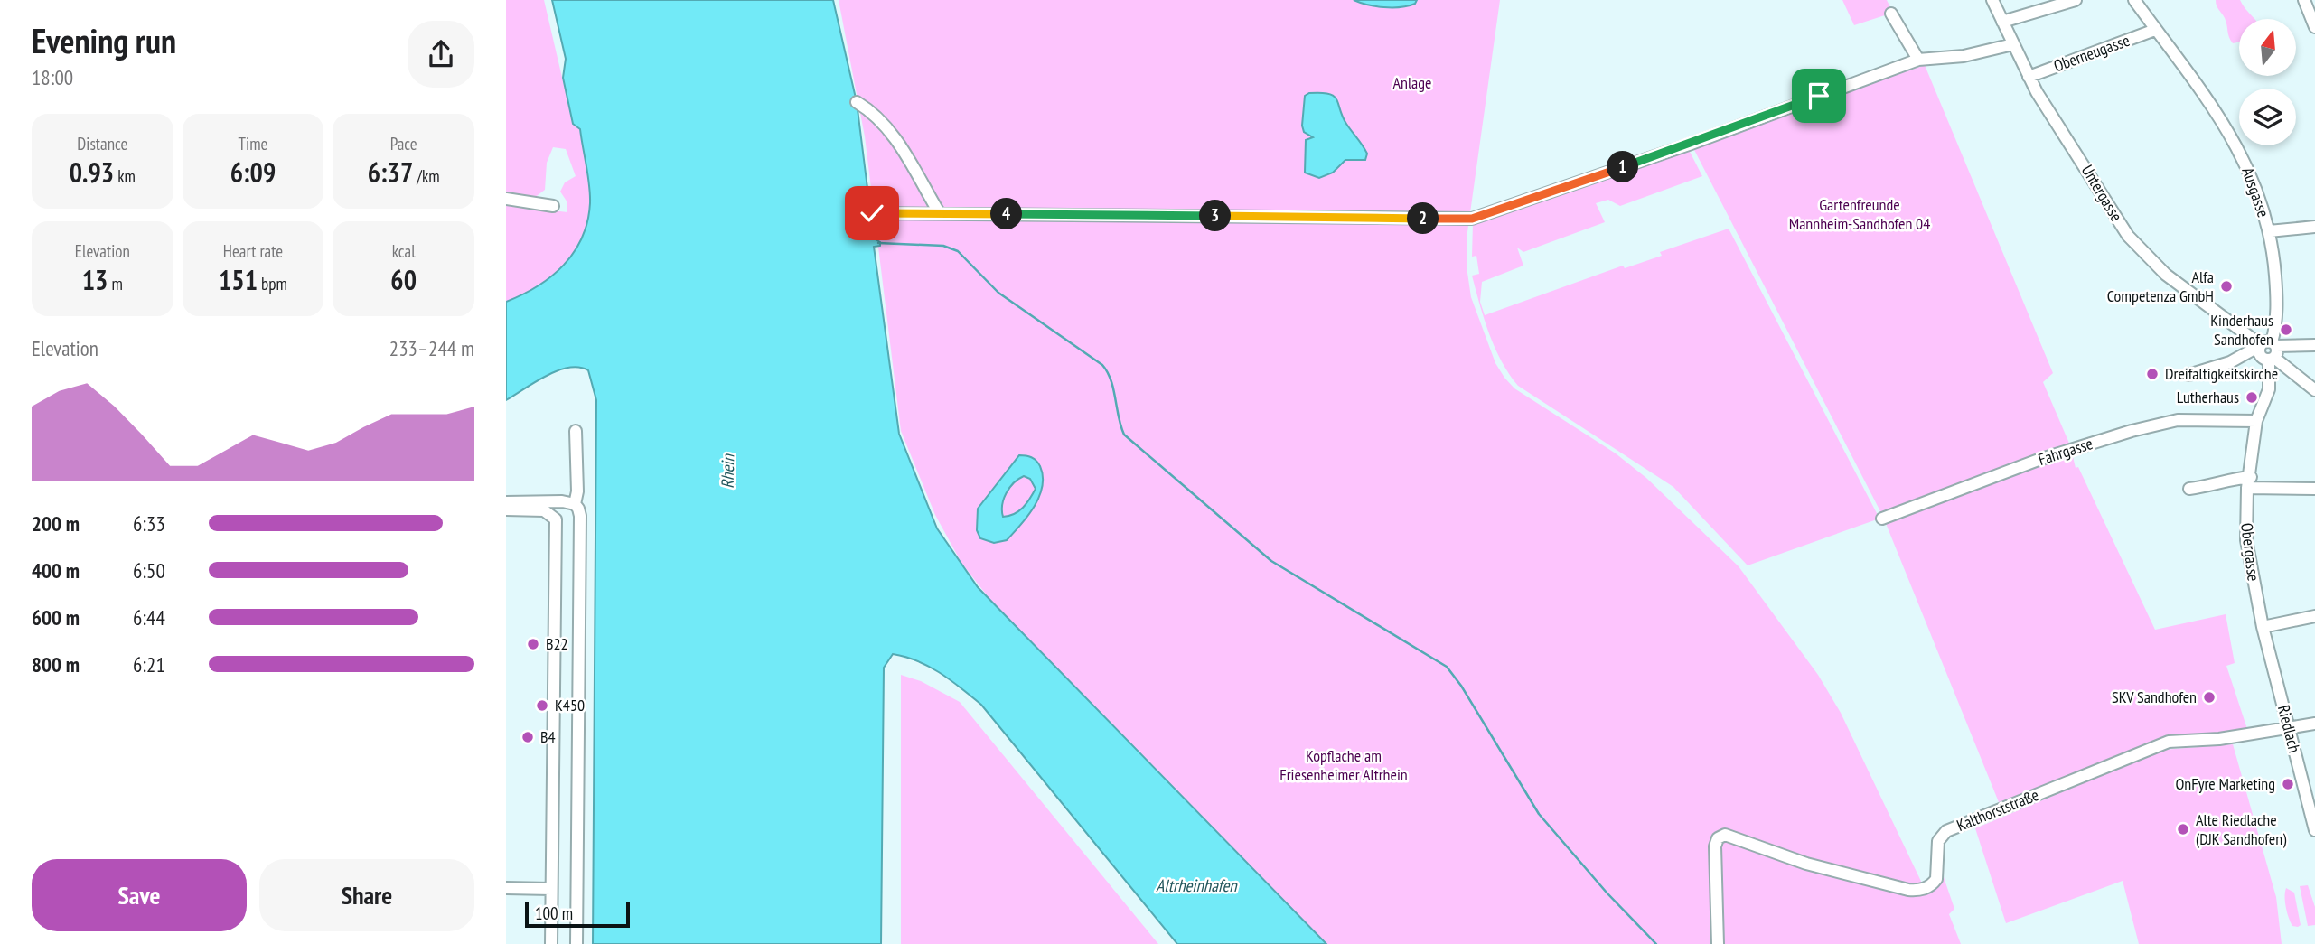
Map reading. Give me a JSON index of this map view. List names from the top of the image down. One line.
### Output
{"streets":{"street":["Oberneugasse","Ausgasse","Untergasse","Fahrgasse","Obergasse","Riedlach","Kalthorststraße"]},"crossings":[["Oberneugasse","Ausgasse"],["Oberneugasse","Untergasse"],["Ausgasse","Untergasse"],["Ausgasse","Obergasse"],["Untergasse","Obergasse"],["Fahrgasse","Obergasse"],["Obergasse","Riedlach"],["Riedlach","Kalthorststraße"]],"water":["Rhein","Altrheinhafen"],"parks":["Anlage","Gartenfreunde Mannheim-Sandhofen 04","Kopflache am Friesenheimer Altrhein"],"places":["Alfa Competenza GmbH","Kinderhaus Sandhofen","Dreifaltigkeitskirche","Lutherhaus","B22","SKV Sandhofen","K450","B4","OnFyre Marketing","Alte Riedlache (DJK Sandhofen)"],"scale_bar":"100 m","north":"top","page":{"heading":["Evening run","18:00"],"stats":[["Distance","0.93 km"],["Time","6:09"],["Pace","6:37 /km"],["Elevation","13 m"],["Heart rate","151 bpm"],["kcal","60"]],"pins":["1","4","3","2"],"chart":["Elevation","233–244 m"],"list":[{"name":"200 m","note":"6:33"},{"name":"400 m","note":"6:50"},{"name":"600 m","note":"6:44"},{"name":"800 m","note":"6:21"}],"buttons":["Save","Share"],"scale":"100 m"}}
